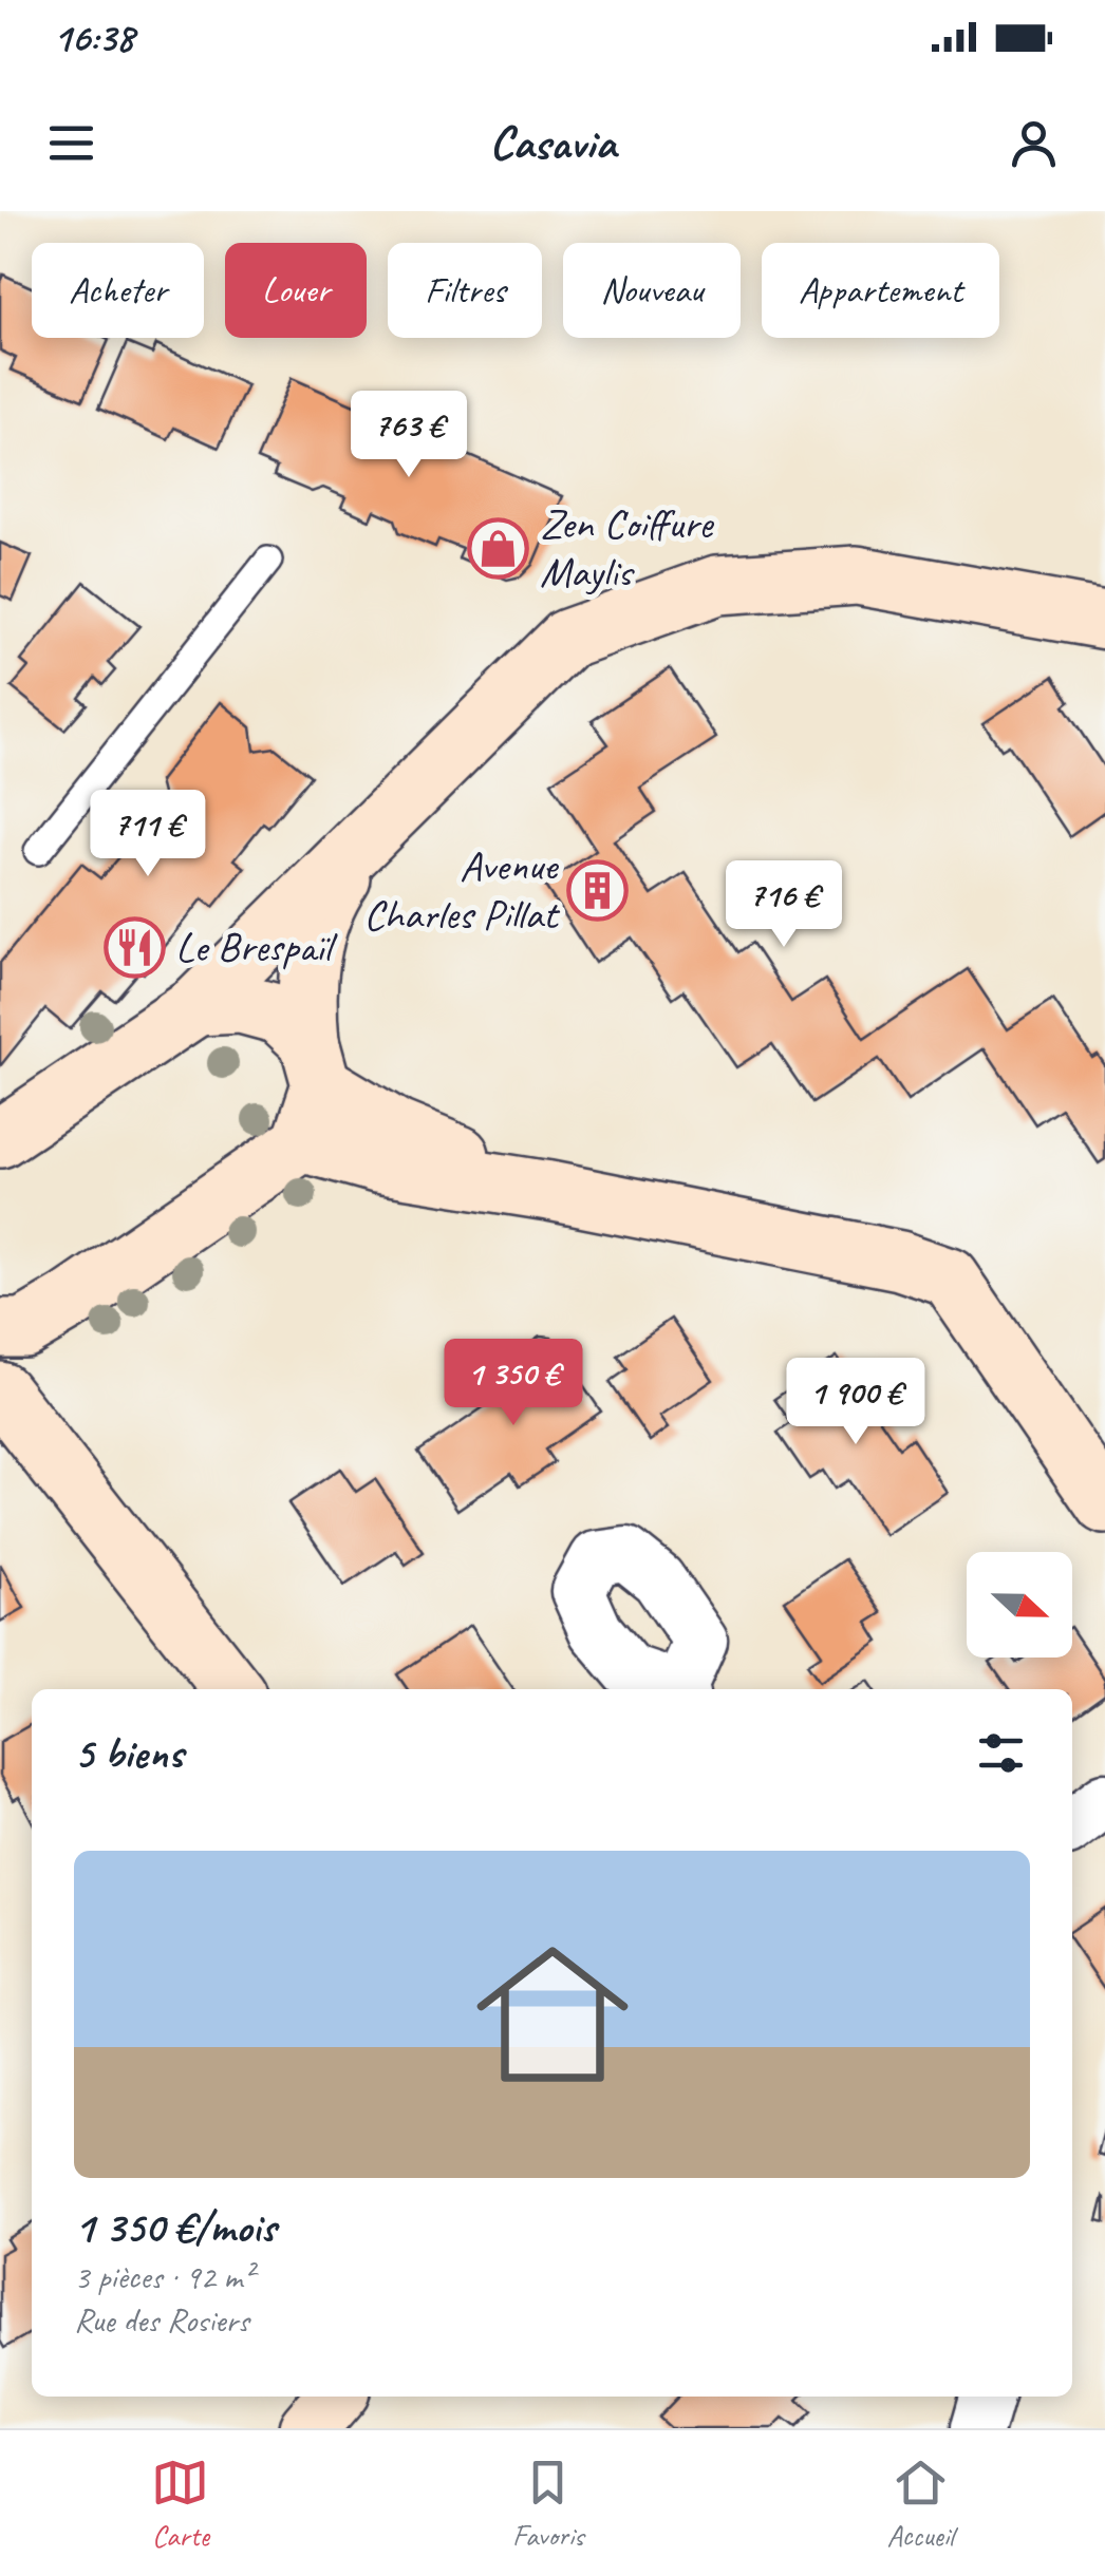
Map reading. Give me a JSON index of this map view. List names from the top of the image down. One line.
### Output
{"places":{"shop":["Zen Coiffure Maylis"],"building":["Avenue Charles Pillat"],"restaurant":["Le Brespaïl"]},"north":"right","page":{"status":"16:38","header":"Casavia","chip":["Acheter","Louer","Filtres","Nouveau","Appartement"],"price":["763 €","711 €","716 €","1 350 €","1 900 €"],"heading":"5 biens","list":[{"name":"1 350 €/mois","note":"3 pièces · 92 m² · Rue des Rosiers"}],"tabs":["Carte","Favoris","Accueil"]}}
